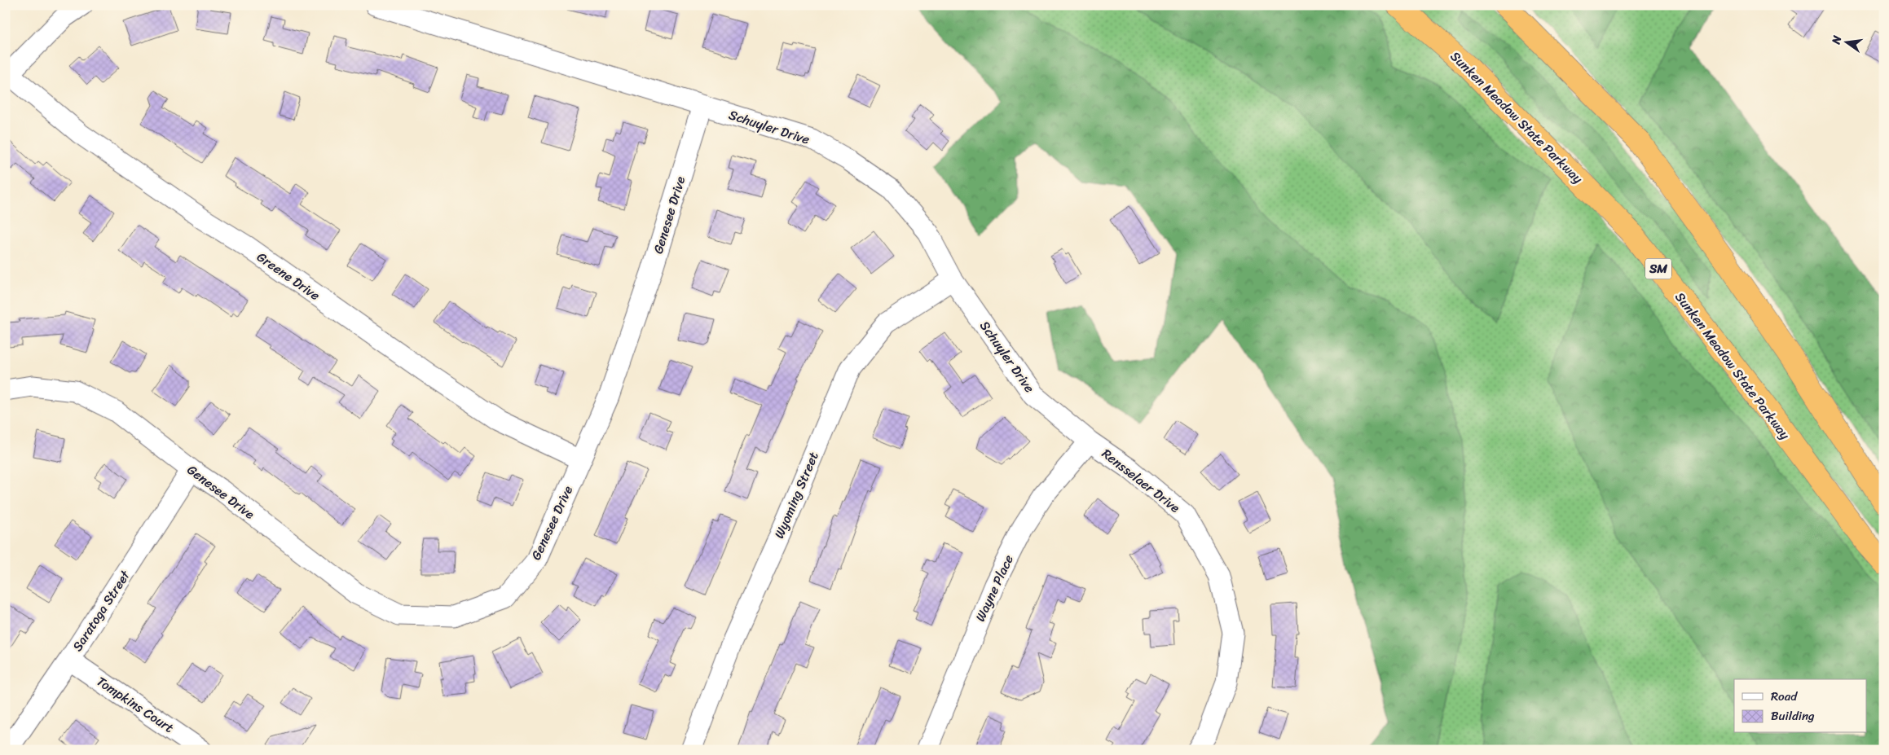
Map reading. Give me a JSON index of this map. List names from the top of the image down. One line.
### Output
{"streets":{"highway":["Sunken Meadow State Parkway","SM"],"street":["Schuyler Drive","Genesee Drive","Greene Drive","Rensselaer Drive","Wyoming Street","Wayne Place","Saratoga Street","Tompkins Court"]},"crossings":[["Schuyler Drive","Genesee Drive"],["Schuyler Drive","Rensselaer Drive"],["Schuyler Drive","Wyoming Street"],["Schuyler Drive","Wayne Place"],["Genesee Drive","Greene Drive"],["Genesee Drive","Saratoga Street"],["Rensselaer Drive","Wayne Place"],["Saratoga Street","Tompkins Court"]],"legend":["Road","Building"],"north":"left"}
